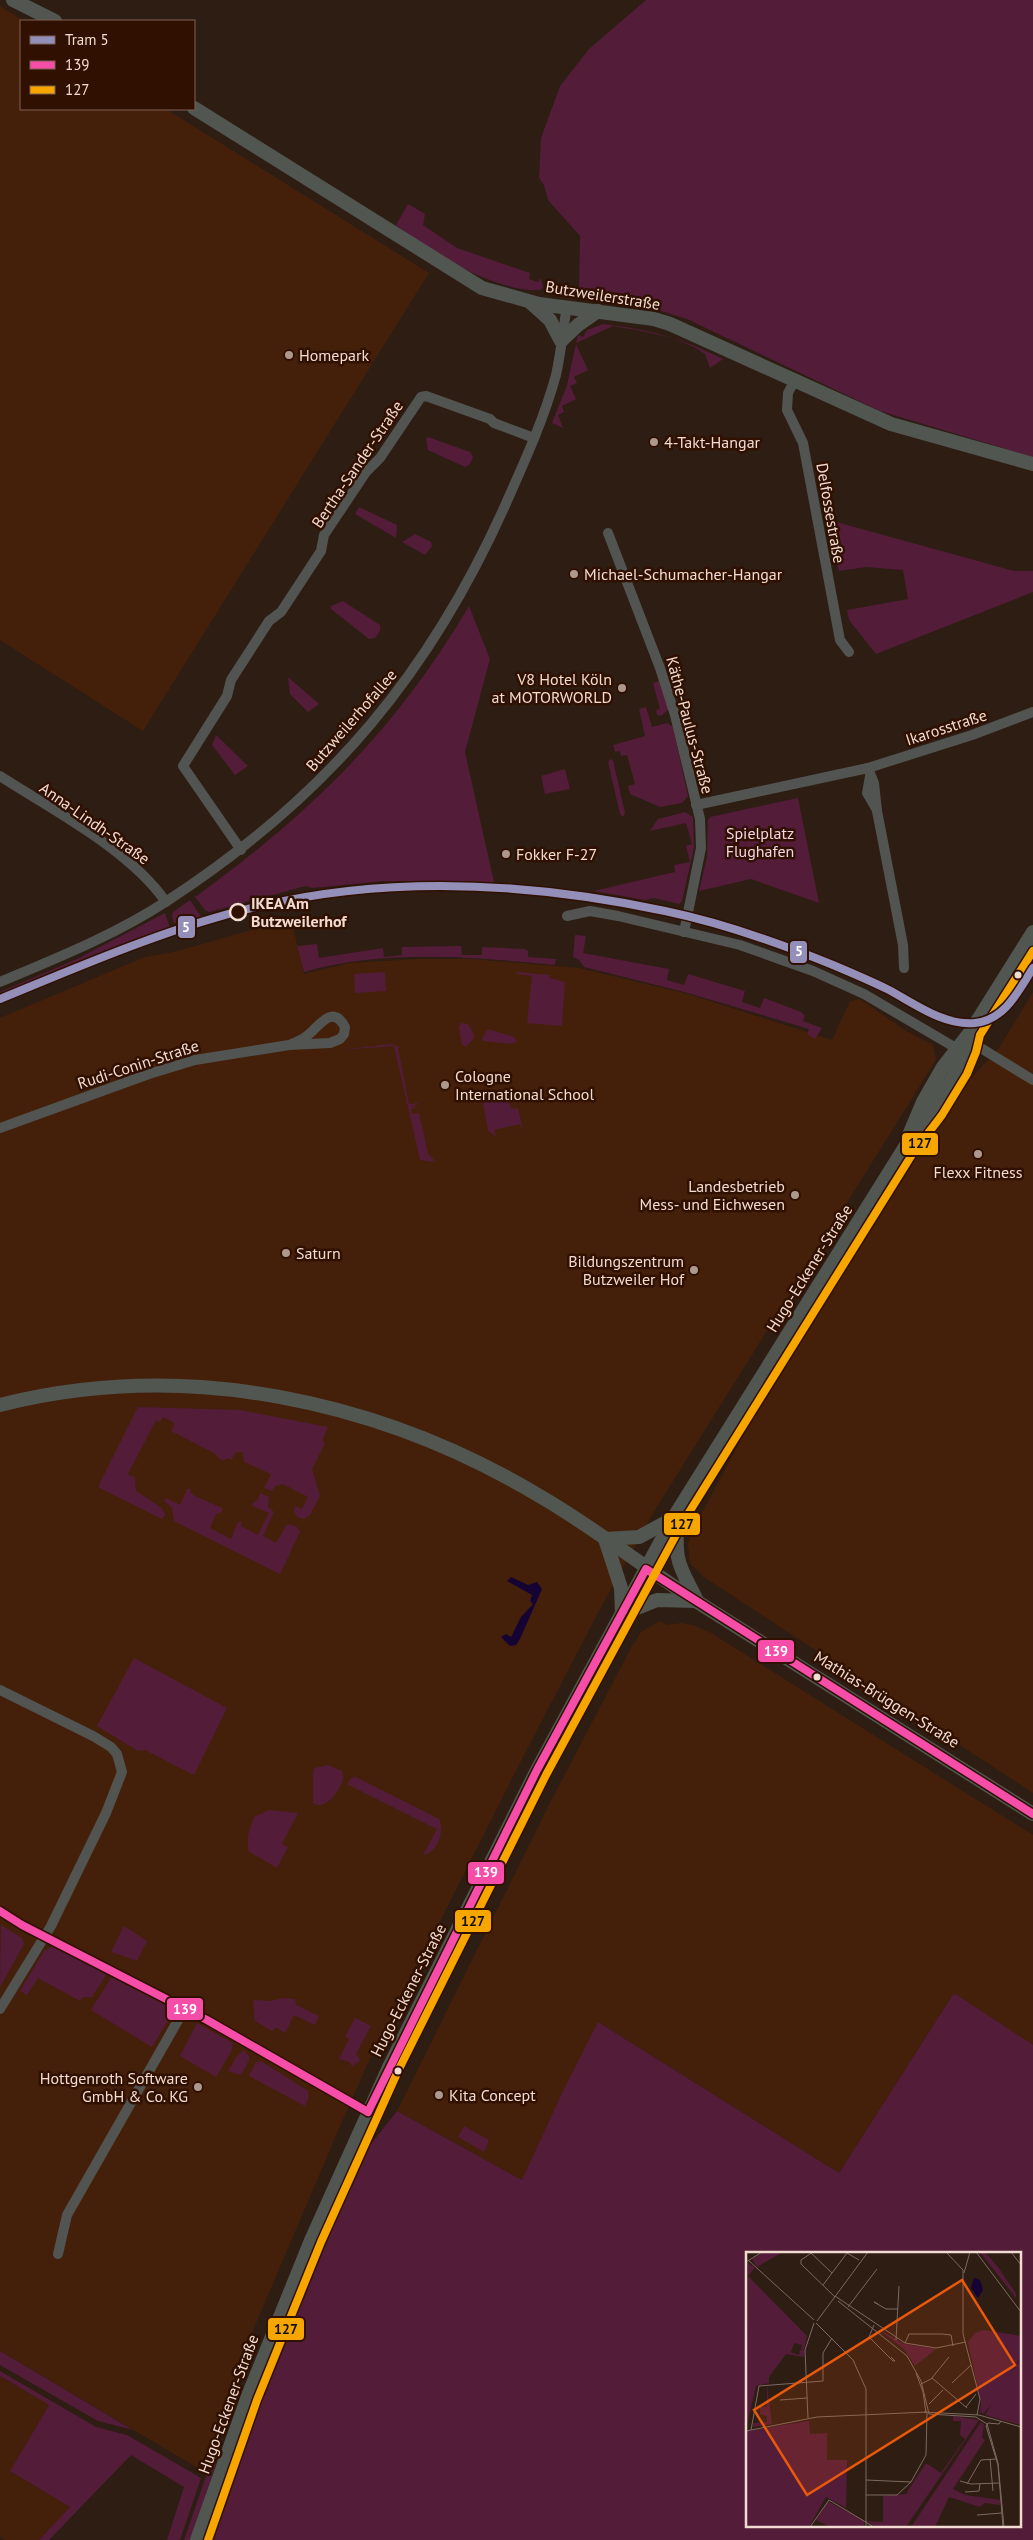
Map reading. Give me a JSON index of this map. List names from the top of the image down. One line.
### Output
{"streets":{"street":["Butzweilerstraße","Bertha-Sander-Straße","Delfossestraße","Butzweilerhofallee","Käthe-Paulus-Straße","Ikarosstraße","Anna-Lindh-Straße","Rudi-Conin-Straße","Hugo-Eckener-Straße","Mathias-Brüggen-Straße"]},"crossings":[["Butzweilerstraße","Delfossestraße"],["Butzweilerstraße","Butzweilerhofallee"],["Bertha-Sander-Straße","Butzweilerhofallee"],["Butzweilerhofallee","Anna-Lindh-Straße"],["Käthe-Paulus-Straße","Ikarosstraße"],["Hugo-Eckener-Straße","Mathias-Brüggen-Straße"]],"parks":["Spielplatz Flughafen"],"places":["Homepark","4-Takt-Hangar","Michael-Schumacher-Hangar","V8 Hotel Köln at MOTORWORLD","Fokker F-27","IKEA Am Butzweilerhof","Cologne International School","Flexx Fitness","Landesbetrieb Mess- und Eichwesen","Saturn","Bildungszentrum Butzweiler Hof","Hottgenroth Software GmbH & Co. KG","Kita Concept"],"lines":["tram line 5","transit line 127","transit line 139"],"legend":["Tram 5","139","127"]}
